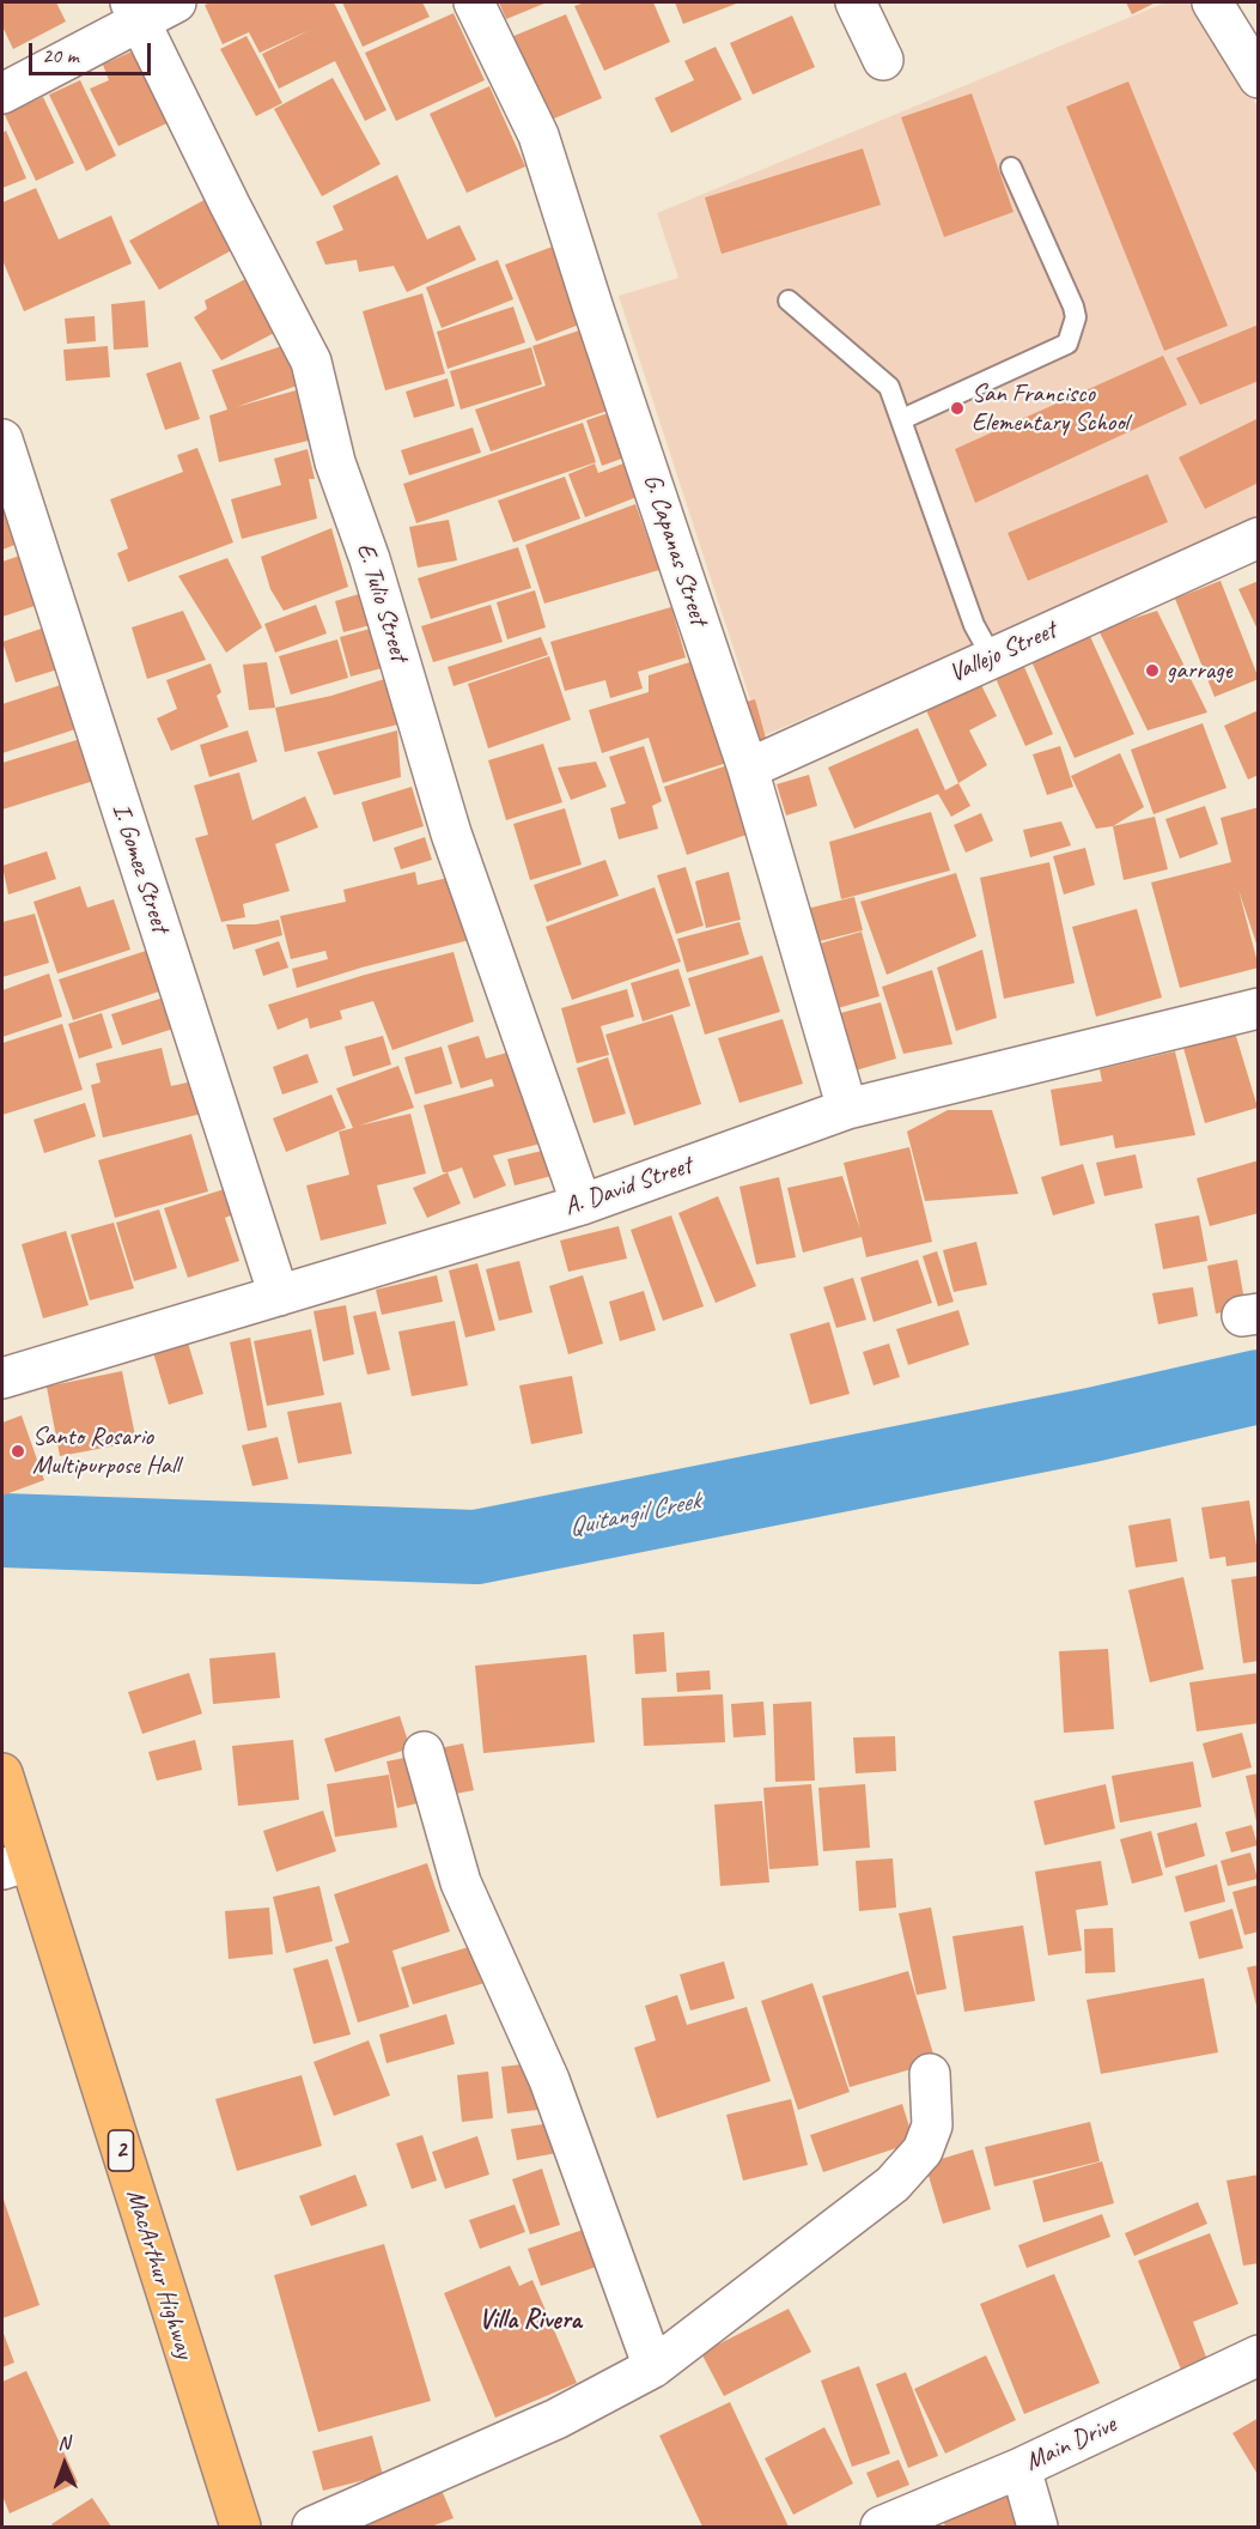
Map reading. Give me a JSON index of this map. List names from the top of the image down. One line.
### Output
{"streets":{"highway":["2","MacArthur Highway"],"street":["G. Capanas Street","E. Tulio Street","Vallejo Street","I. Gomez Street","A. David Street","Main Drive"]},"crossings":[["G. Capanas Street","Vallejo Street"],["G. Capanas Street","A. David Street"],["E. Tulio Street","A. David Street"],["I. Gomez Street","A. David Street"]],"districts":["Villa Rivera"],"water":["Quitangil Creek"],"places":["San Francisco Elementary School","garrage","Santo Rosario Multipurpose Hall"],"scale_bar":"20 m","north":"top"}
